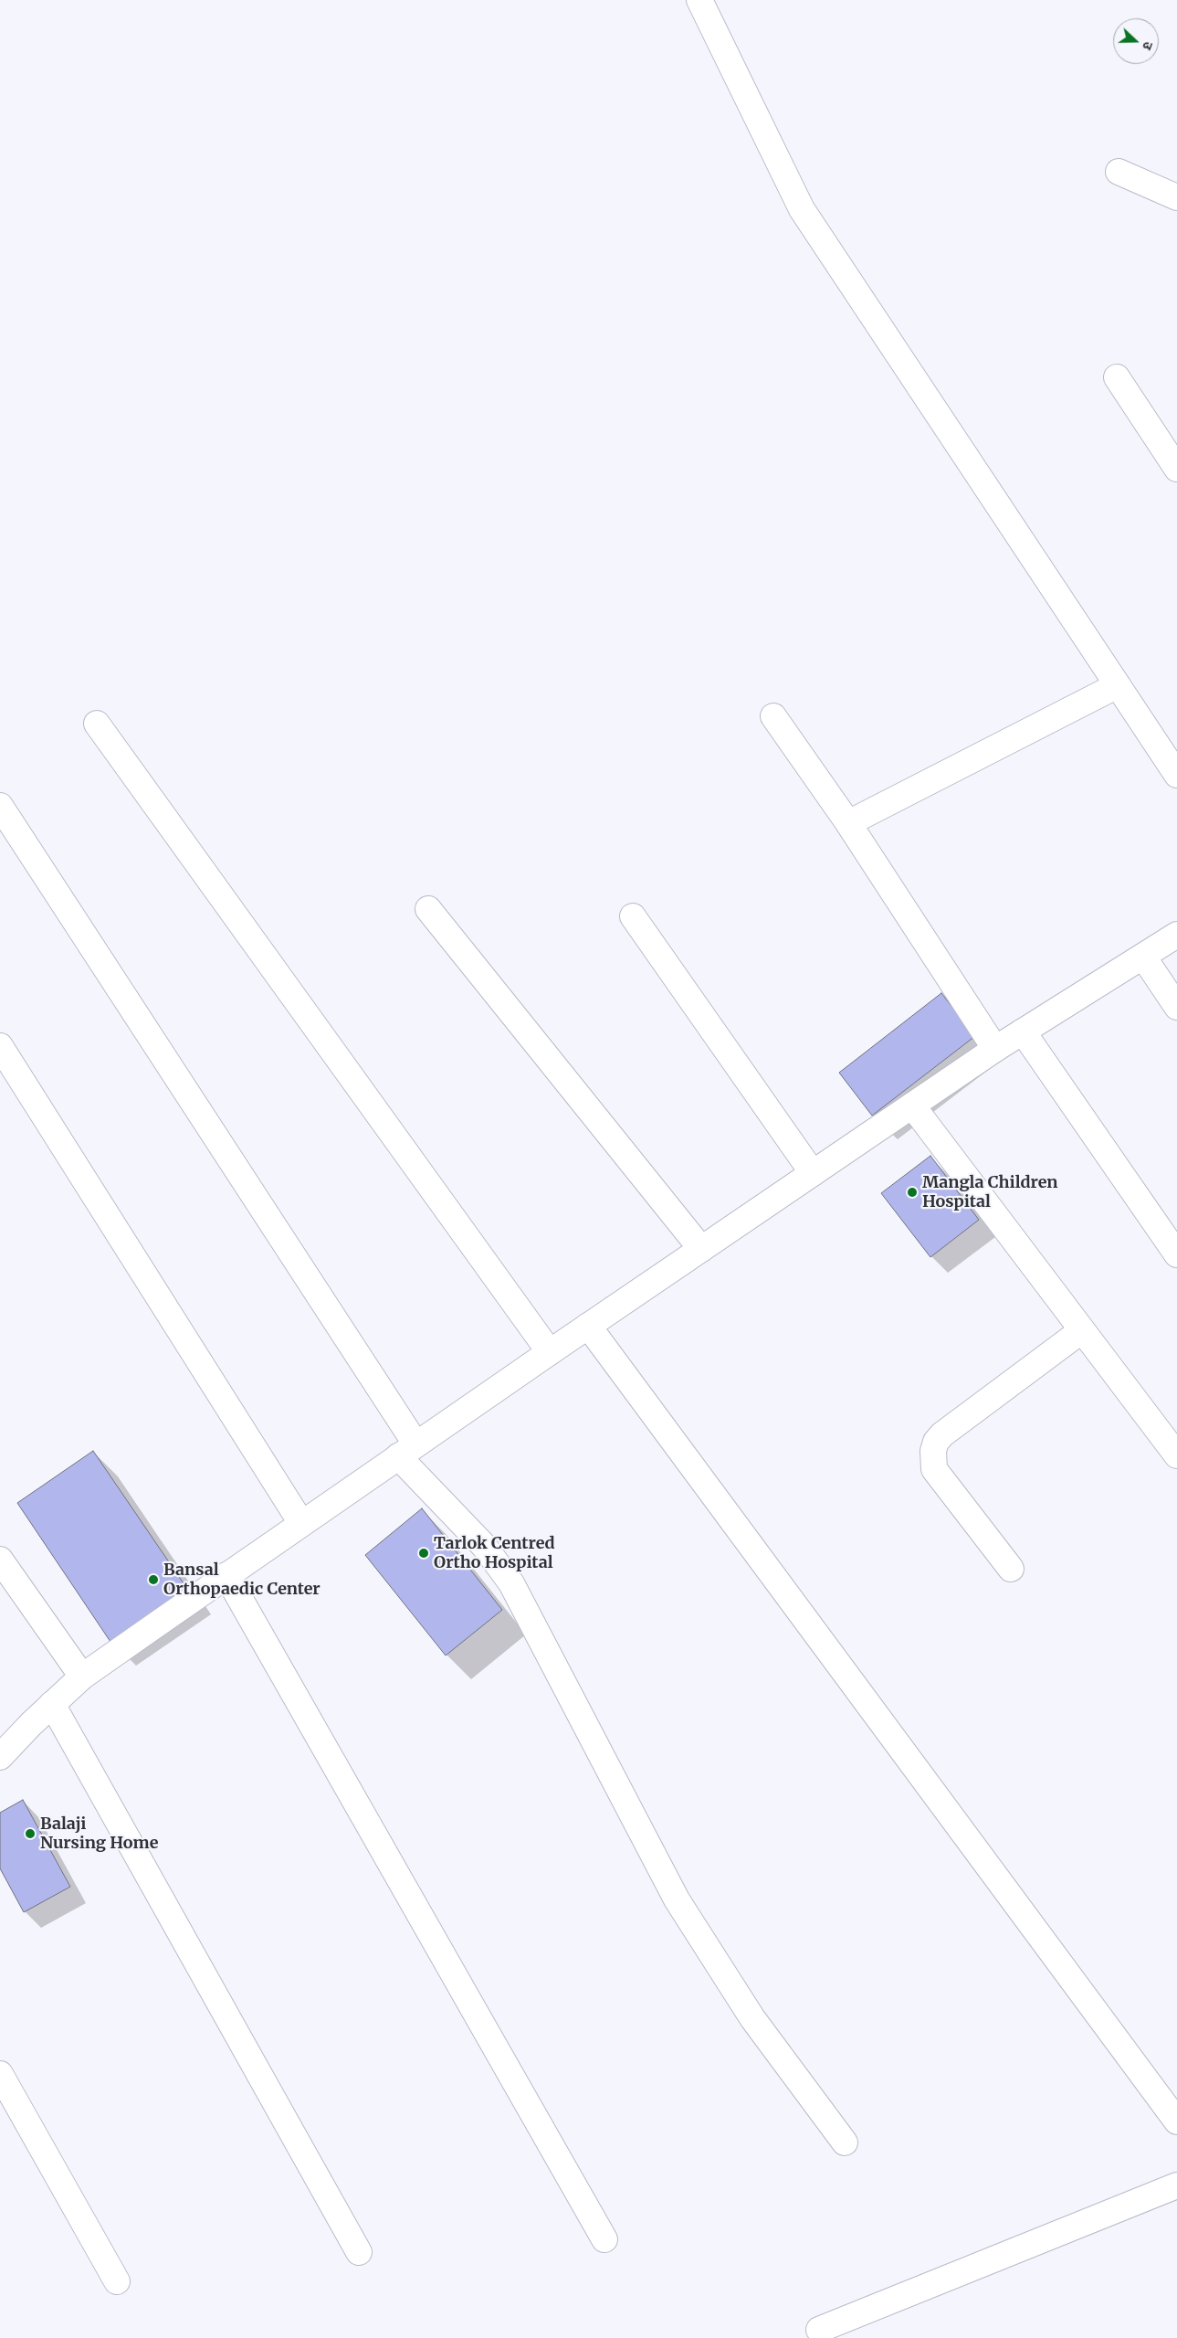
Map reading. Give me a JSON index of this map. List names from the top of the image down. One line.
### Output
{"places":["Mangla Children Hospital","Tarlok Centred Ortho Hospital","Bansal Orthopaedic Center","Balaji Nursing Home"],"north":"right"}
